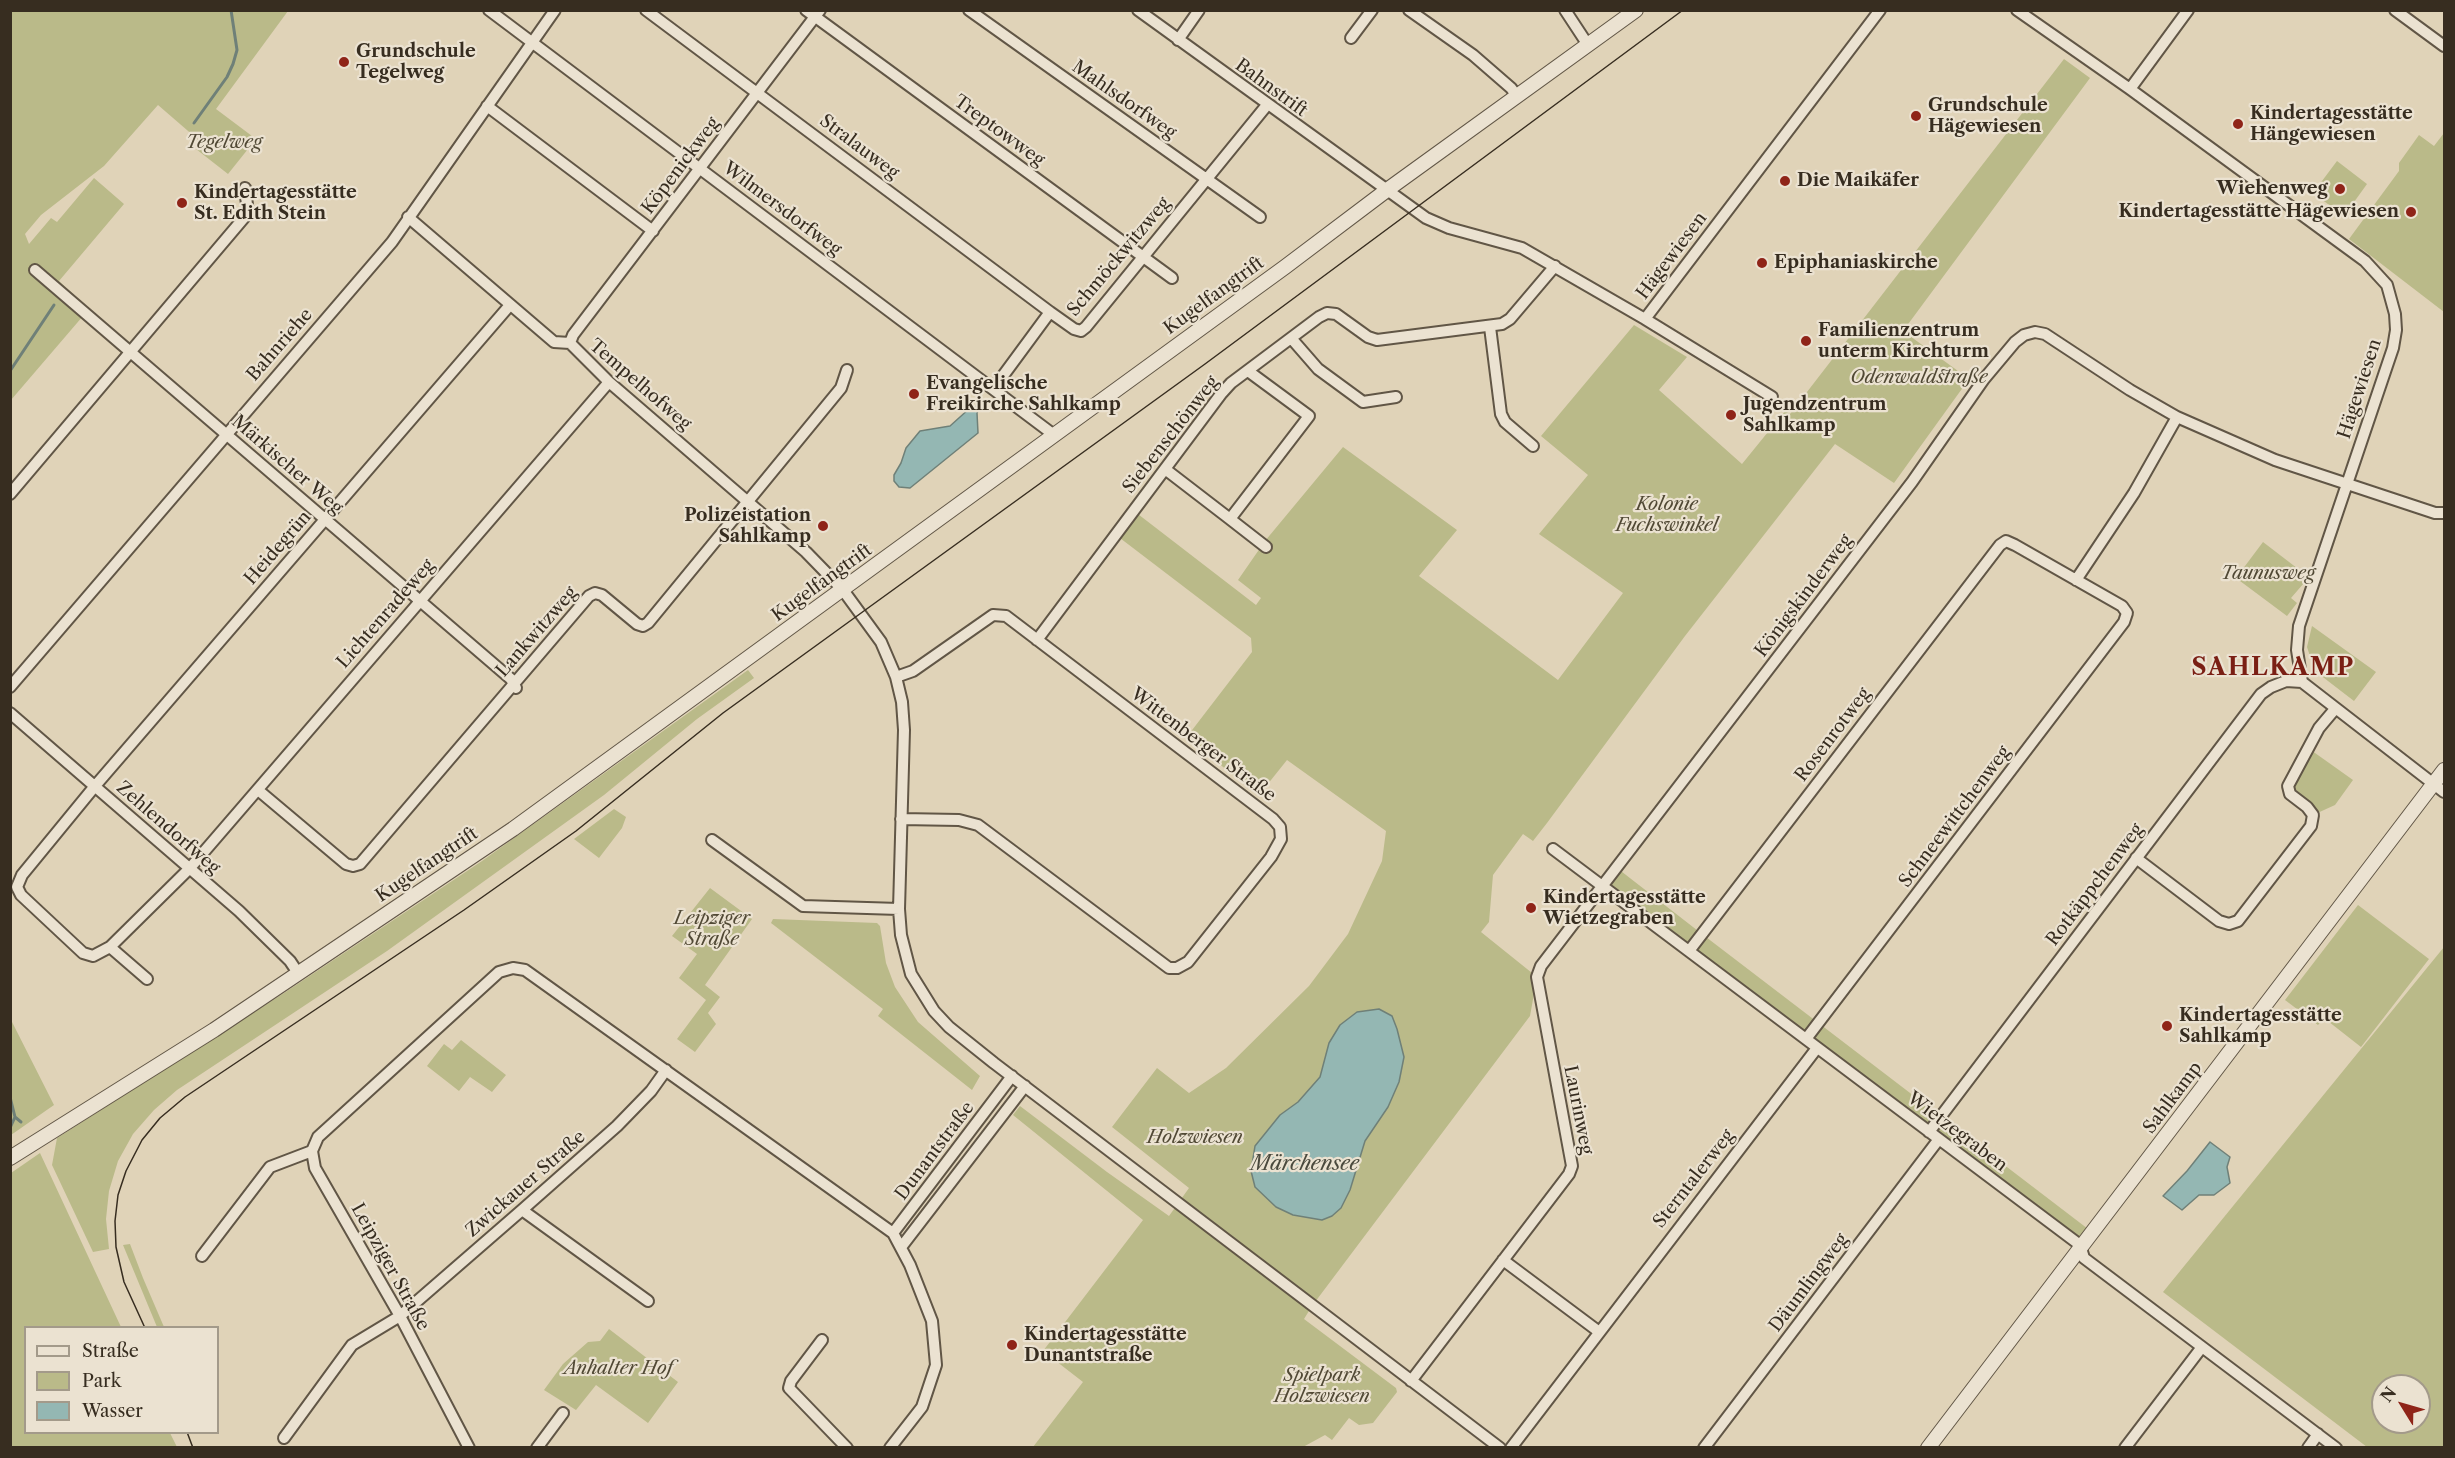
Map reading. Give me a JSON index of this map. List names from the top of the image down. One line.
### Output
{"streets":{"street":["Bahnstrift","Mahlsdorfweg","Treptowweg","Stralauweg","Köpenickweg","Wilmersdorfweg","Hägewiesen","Schmöckwitzweg","Kugelfangtrift","Bahnriehe","Tempelhofweg","Siebenschönweg","Märkischer Weg","Heidegrün","Königskinderweg","Lichtenradeweg","Lankwitzweg","Rosenrotweg","Wittenberger Straße","Schneewittchenweg","Zehlendorfweg","Rotkäppchenweg","Sahlkamp","Laurinweg","Wietzegraben","Dunantstraße","Sterntalerweg","Zwickauer Straße","Leipziger Straße","Däumlingweg"]},"crossings":[["Bahnstrift","Hägewiesen"],["Bahnstrift","Schmöckwitzweg"],["Bahnstrift","Kugelfangtrift"],["Mahlsdorfweg","Schmöckwitzweg"],["Treptowweg","Köpenickweg"],["Treptowweg","Schmöckwitzweg"],["Stralauweg","Köpenickweg"],["Stralauweg","Schmöckwitzweg"],["Köpenickweg","Wilmersdorfweg"],["Köpenickweg","Tempelhofweg"],["Wilmersdorfweg","Schmöckwitzweg"],["Wilmersdorfweg","Kugelfangtrift"],["Wilmersdorfweg","Bahnriehe"],["Hägewiesen","Kugelfangtrift"],["Hägewiesen","Siebenschönweg"],["Hägewiesen","Rotkäppchenweg"],["Kugelfangtrift","Tempelhofweg"],["Kugelfangtrift","Zehlendorfweg"],["Bahnriehe","Tempelhofweg"],["Bahnriehe","Märkischer Weg"],["Tempelhofweg","Heidegrün"],["Tempelhofweg","Lichtenradeweg"],["Tempelhofweg","Lankwitzweg"],["Siebenschönweg","Wittenberger Straße"],["Märkischer Weg","Heidegrün"],["Märkischer Weg","Lichtenradeweg"],["Märkischer Weg","Lankwitzweg"],["Heidegrün","Lichtenradeweg"],["Heidegrün","Zehlendorfweg"],["Königskinderweg","Laurinweg"],["Königskinderweg","Wietzegraben"],["Lichtenradeweg","Lankwitzweg"],["Lichtenradeweg","Zehlendorfweg"],["Rosenrotweg","Schneewittchenweg"],["Rosenrotweg","Wietzegraben"],["Schneewittchenweg","Wietzegraben"],["Rotkäppchenweg","Wietzegraben"],["Sahlkamp","Wietzegraben"],["Laurinweg","Wietzegraben"],["Wietzegraben","Sterntalerweg"],["Wietzegraben","Däumlingweg"],["Zwickauer Straße","Leipziger Straße"]],"districts":["SAHLKAMP"],"water":["Märchensee"],"parks":["Tegelweg","Odenwaldstraße","Kolonie Fuchswinkel","Taunusweg","Leipziger Straße","Holzwiesen","Anhalter Hof","Spielpark Holzwiesen"],"places":["Grundschule Tegelweg","Grundschule Hägewiesen","Kindertagesstätte Hängewiesen","Die Maikäfer","Wiehenweg","Kindertagesstätte St. Edith Stein","Kindertagesstätte Hägewiesen","Epiphaniaskirche","Familienzentrum unterm Kirchturm","Evangelische Freikirche Sahlkamp","Jugendzentrum Sahlkamp","Polizeistation Sahlkamp","Kindertagesstätte Wietzegraben","Kindertagesstätte Sahlkamp","Kindertagesstätte Dunantstraße"],"legend":["Straße","Park","Wasser"],"north":"top left"}
